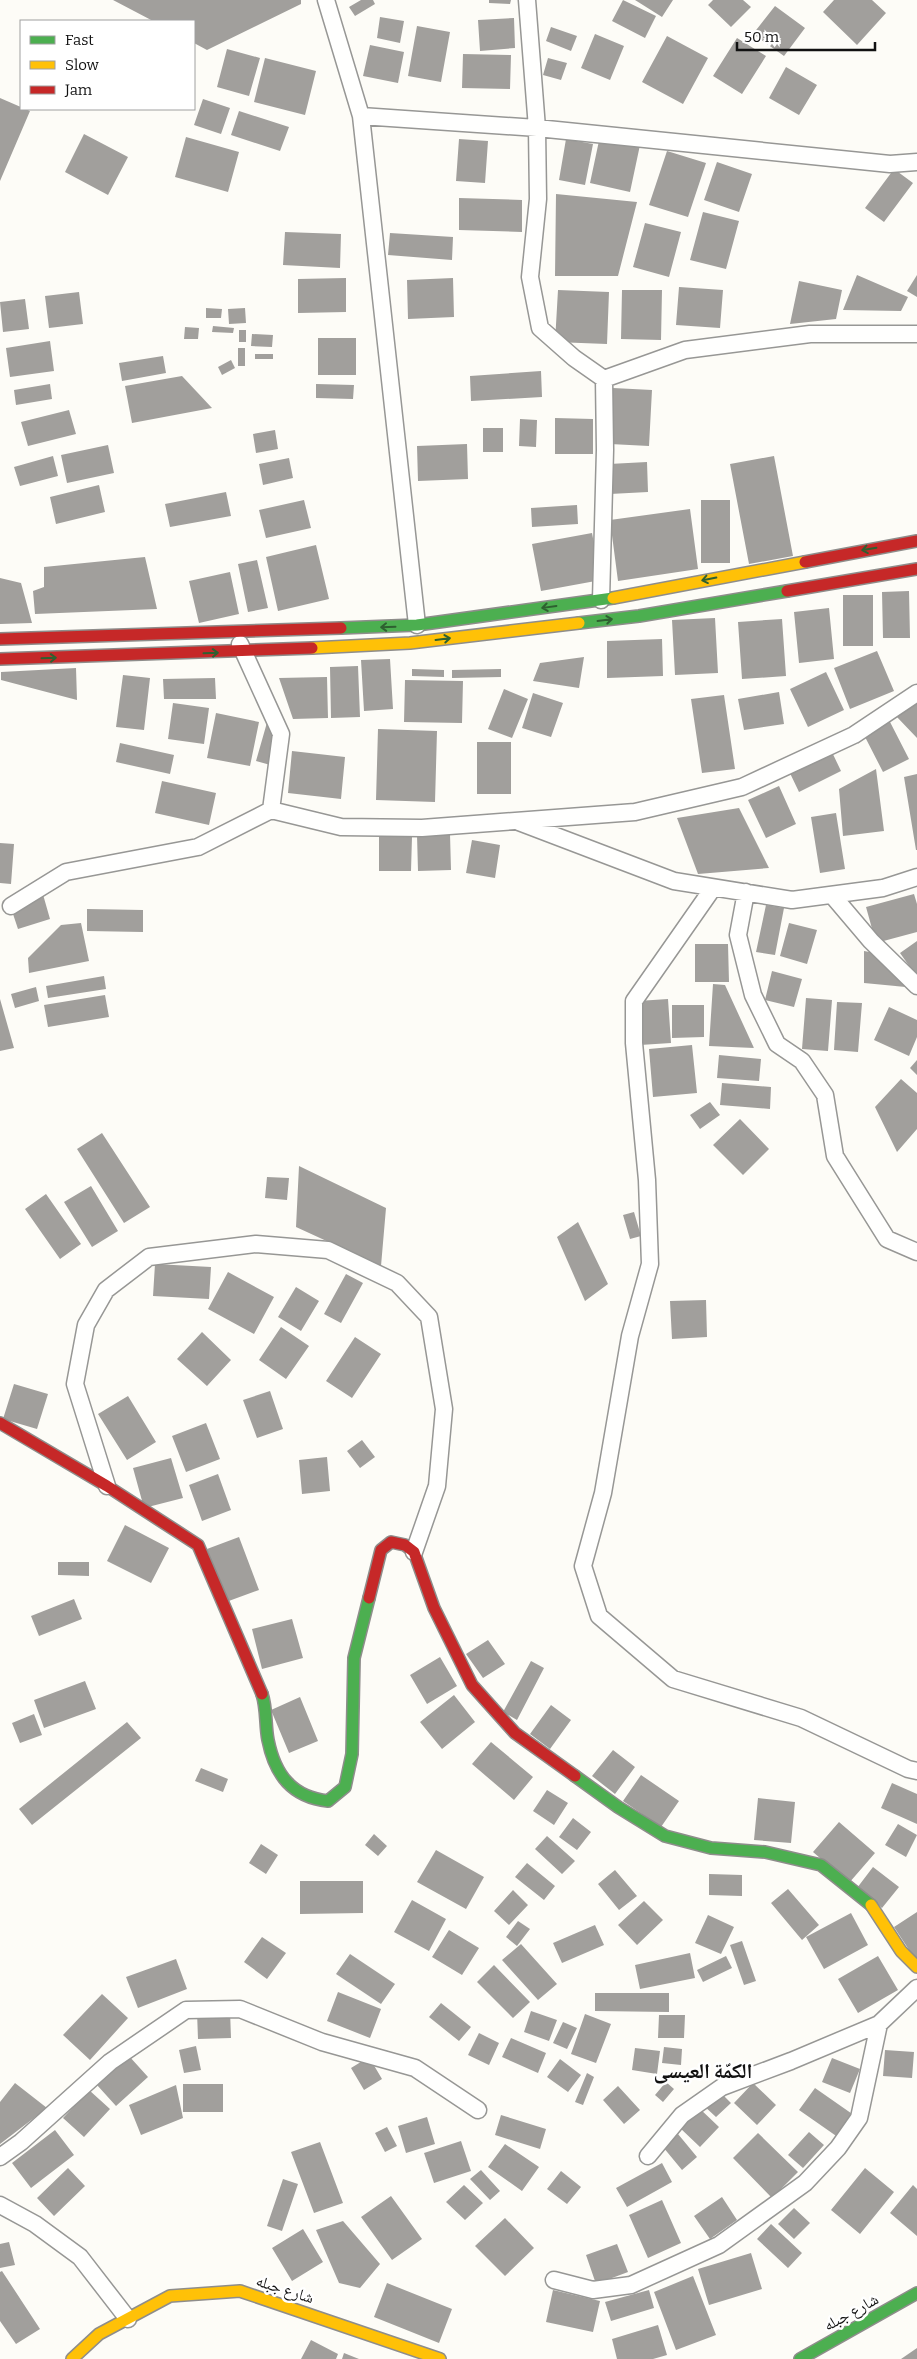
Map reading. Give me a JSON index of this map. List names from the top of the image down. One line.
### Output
{"streets":{"street":["شارع جبله"]},"districts":["الكمّة العيسى"],"legend":["Fast","Slow","Jam"],"scale_bar":"50 m"}
